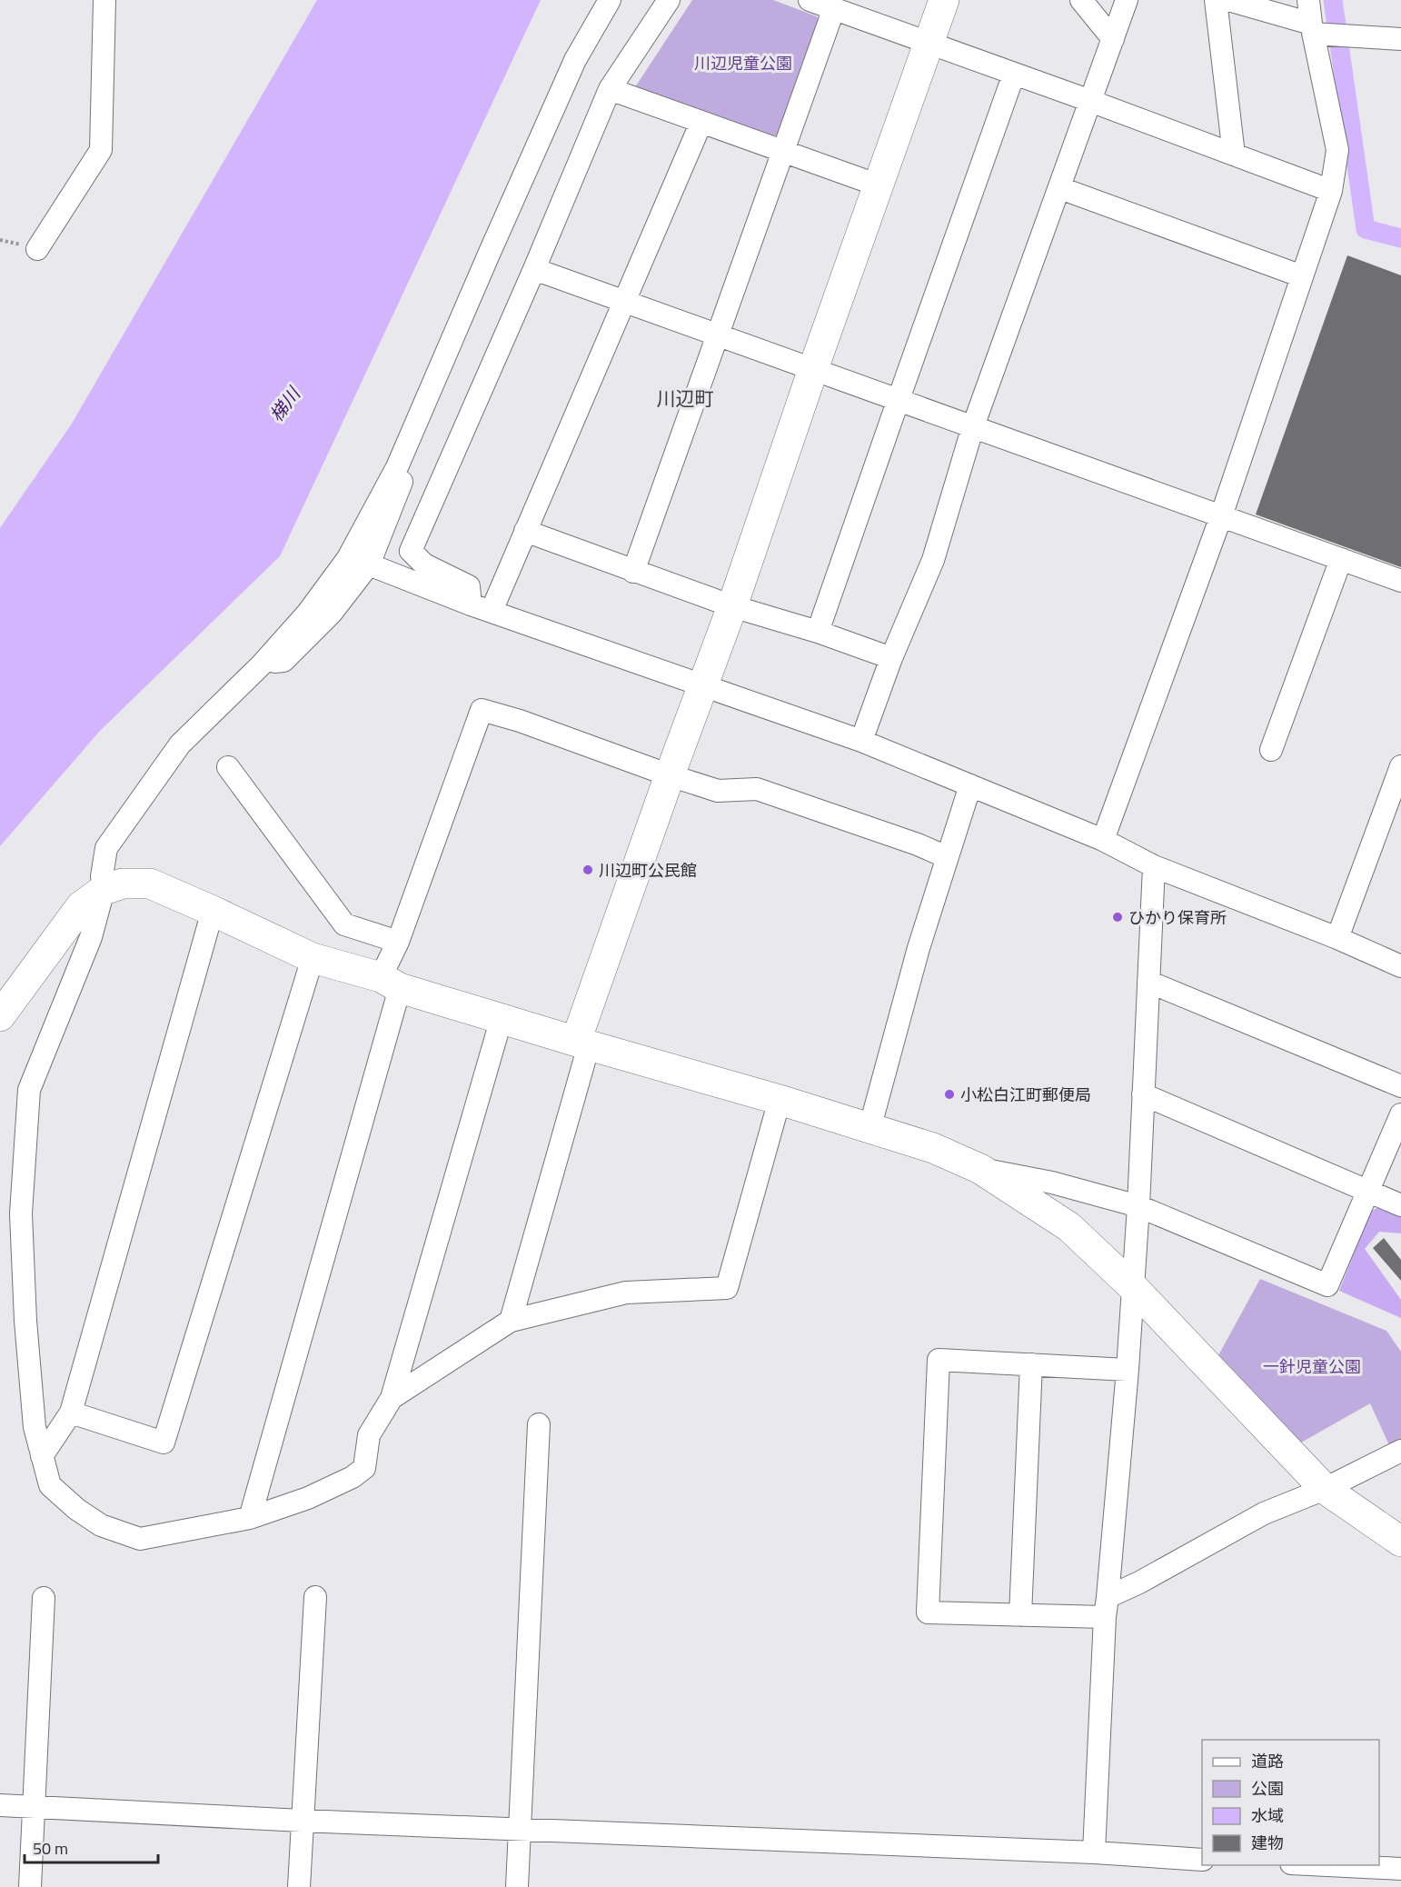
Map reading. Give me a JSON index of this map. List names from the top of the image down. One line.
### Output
{"districts":["川辺町"],"water":["梯川"],"parks":["川辺児童公園","一針児童公園"],"places":["川辺町公民館","ひかり保育所","小松白江町郵便局"],"legend":["道路","公園","水域","建物"],"scale_bar":"50 m"}
